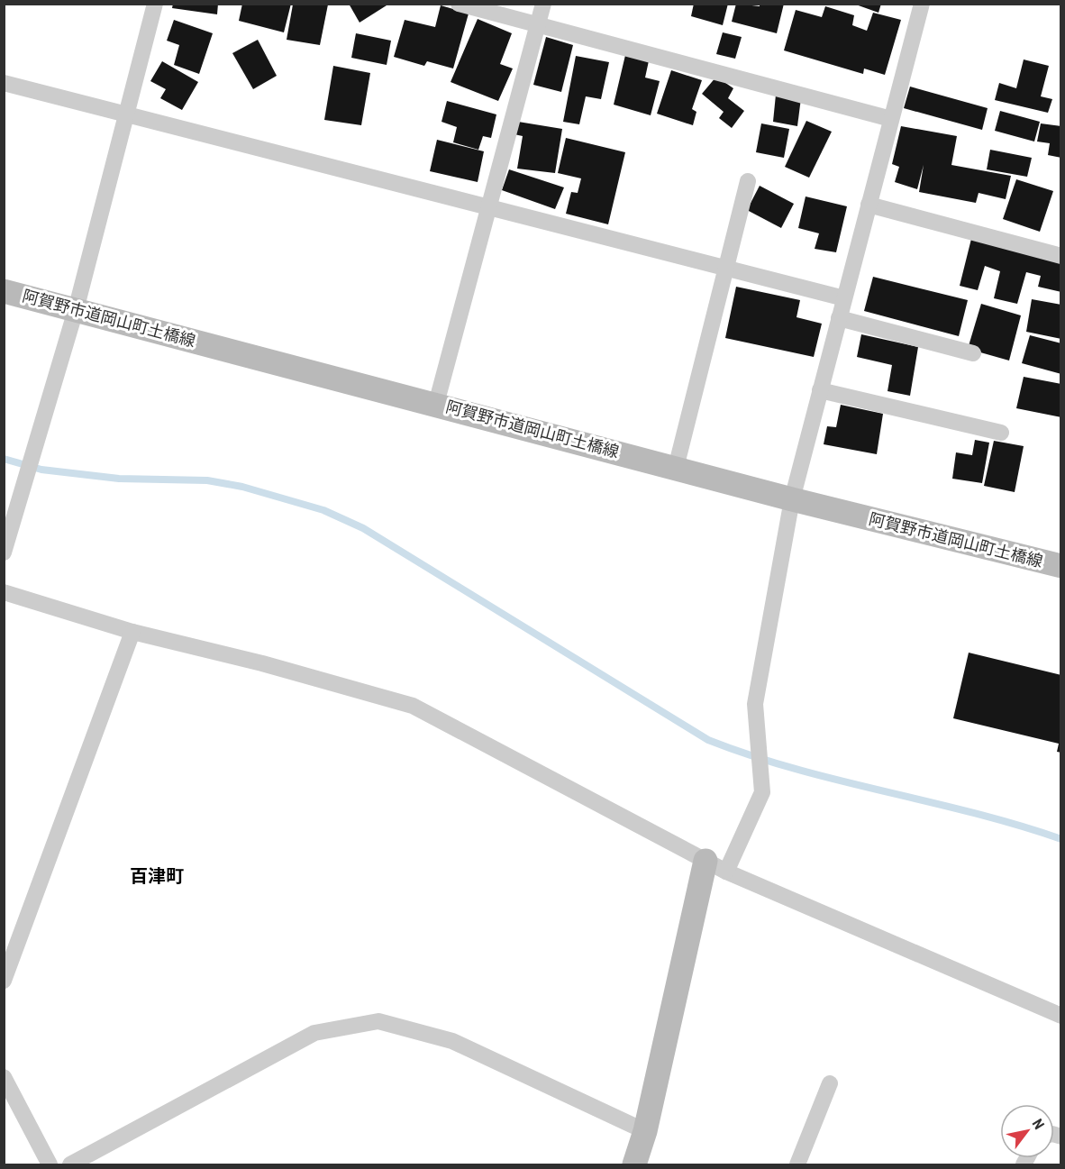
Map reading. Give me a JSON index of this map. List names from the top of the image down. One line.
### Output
{"streets":{"street":["阿賀野市道岡山町土橋線"]},"districts":["百津町"],"north":"top right"}
